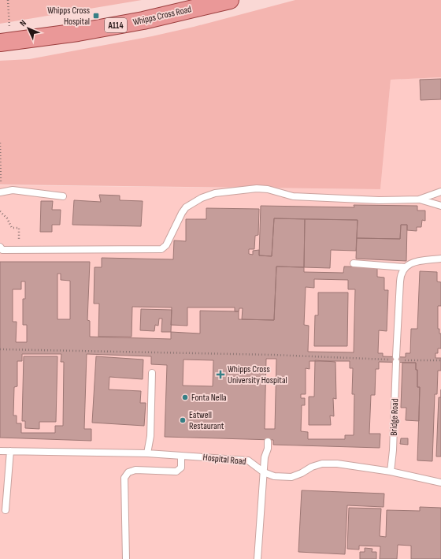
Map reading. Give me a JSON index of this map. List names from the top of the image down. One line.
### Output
{"streets":{"main road":["Whipps Cross Road","A114"],"lane":["Bridge Road","Hospital Road"]},"crossings":[["Bridge Road","Hospital Road"]],"places":{"transit":["Whipps Cross Hospital"],"health":["Whipps Cross University Hospital"],"other":["Fonta Nella","Eatwell Restaurant"]},"north":"top left"}
